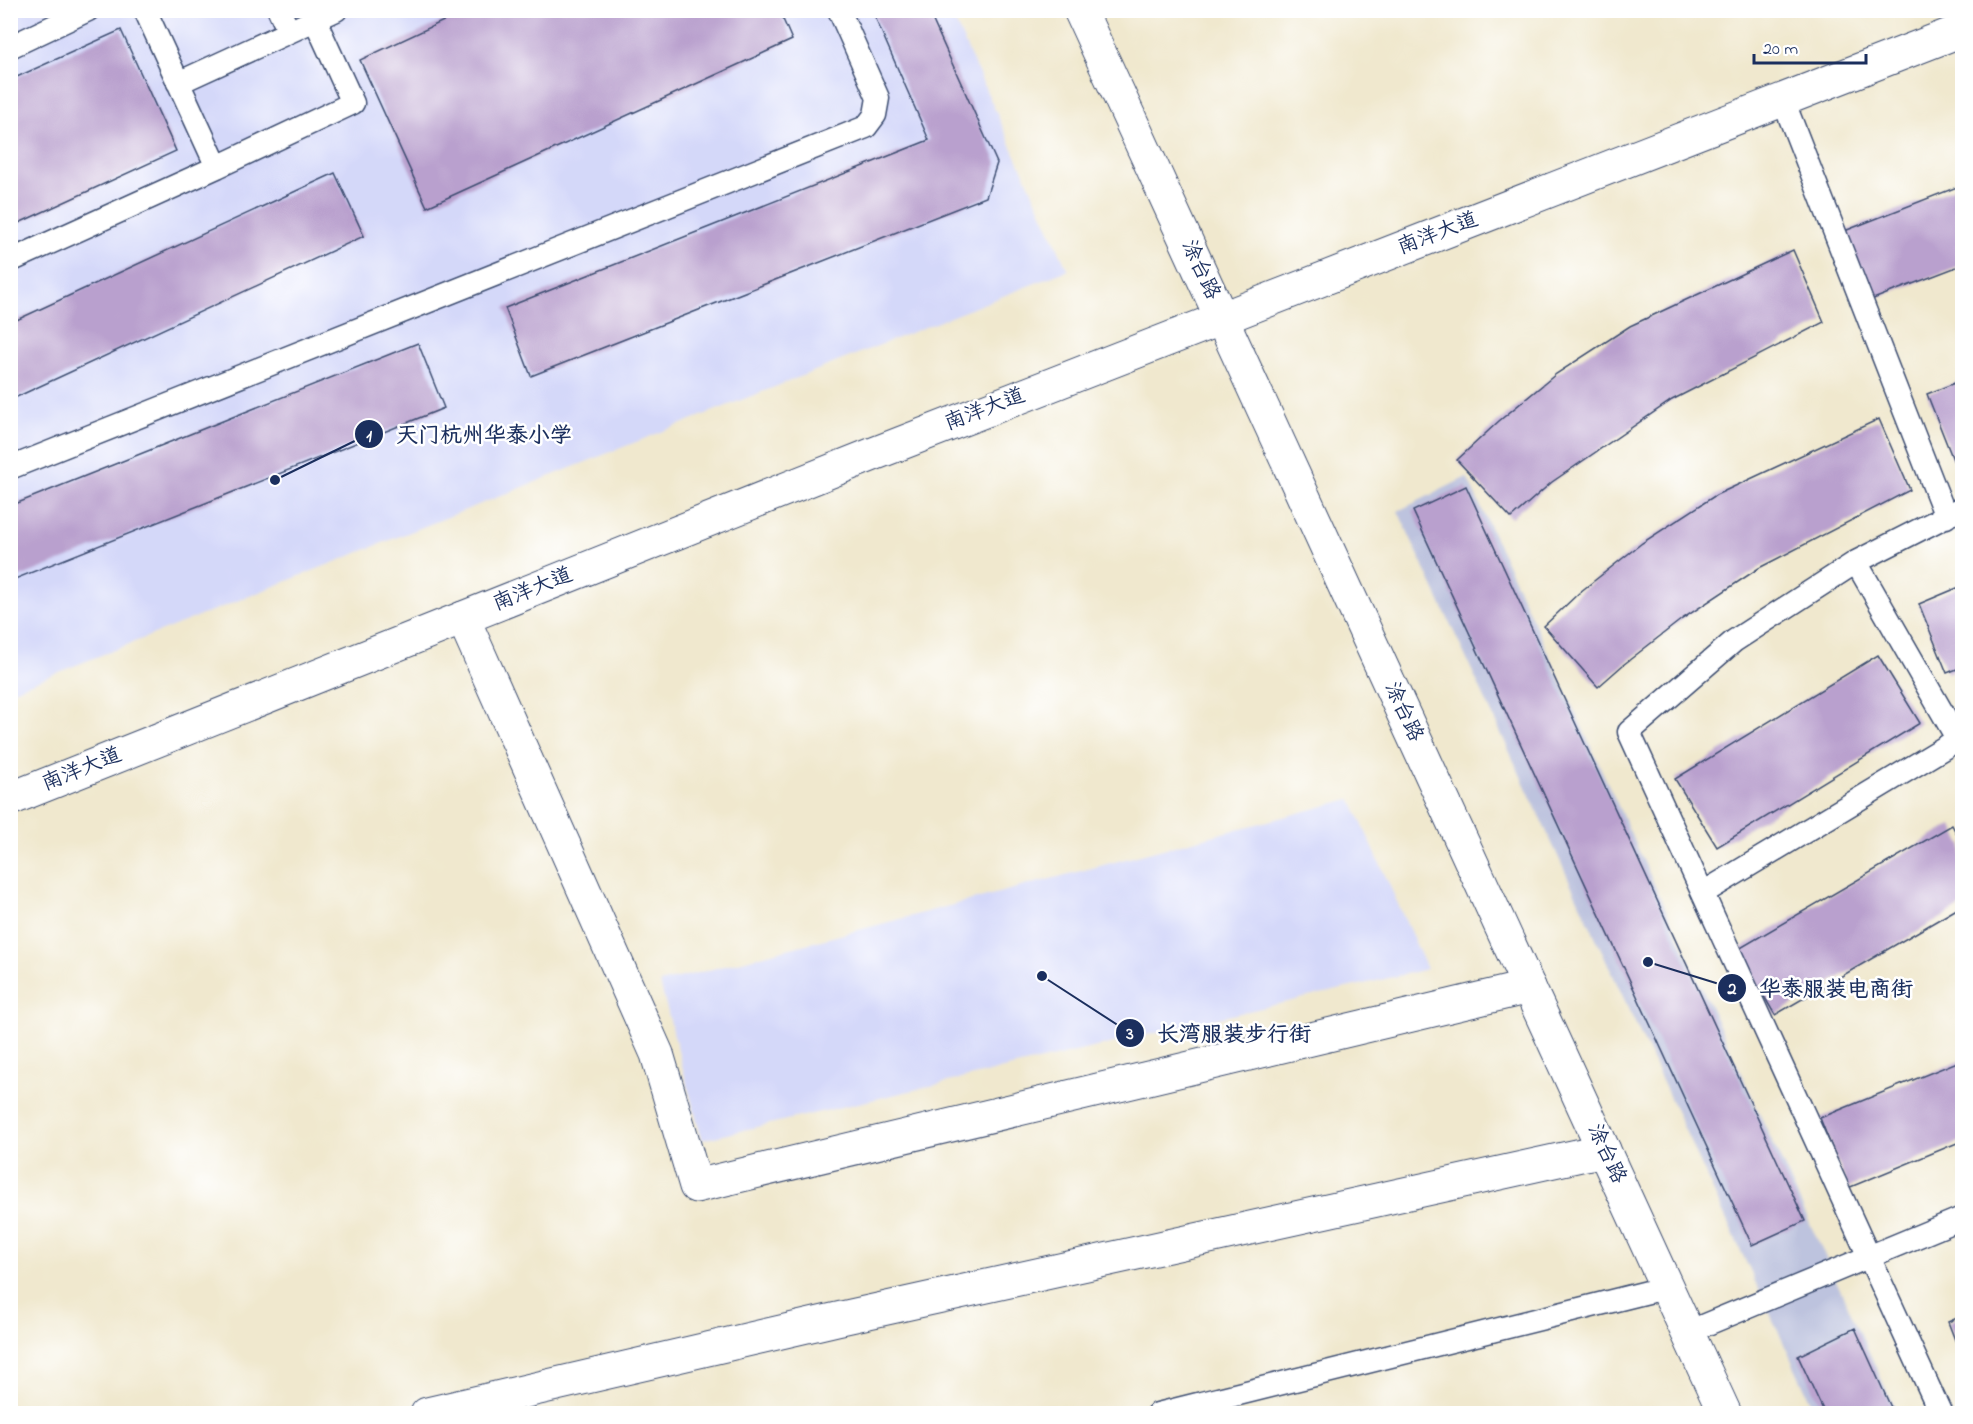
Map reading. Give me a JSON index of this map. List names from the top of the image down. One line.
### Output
{"streets":{"street":["南洋大道","涂台路"]},"crossings":[["南洋大道","涂台路"]],"places":["天门杭州华泰小学","华泰服装电商街","长湾服装步行街"],"scale_bar":"20 m"}
